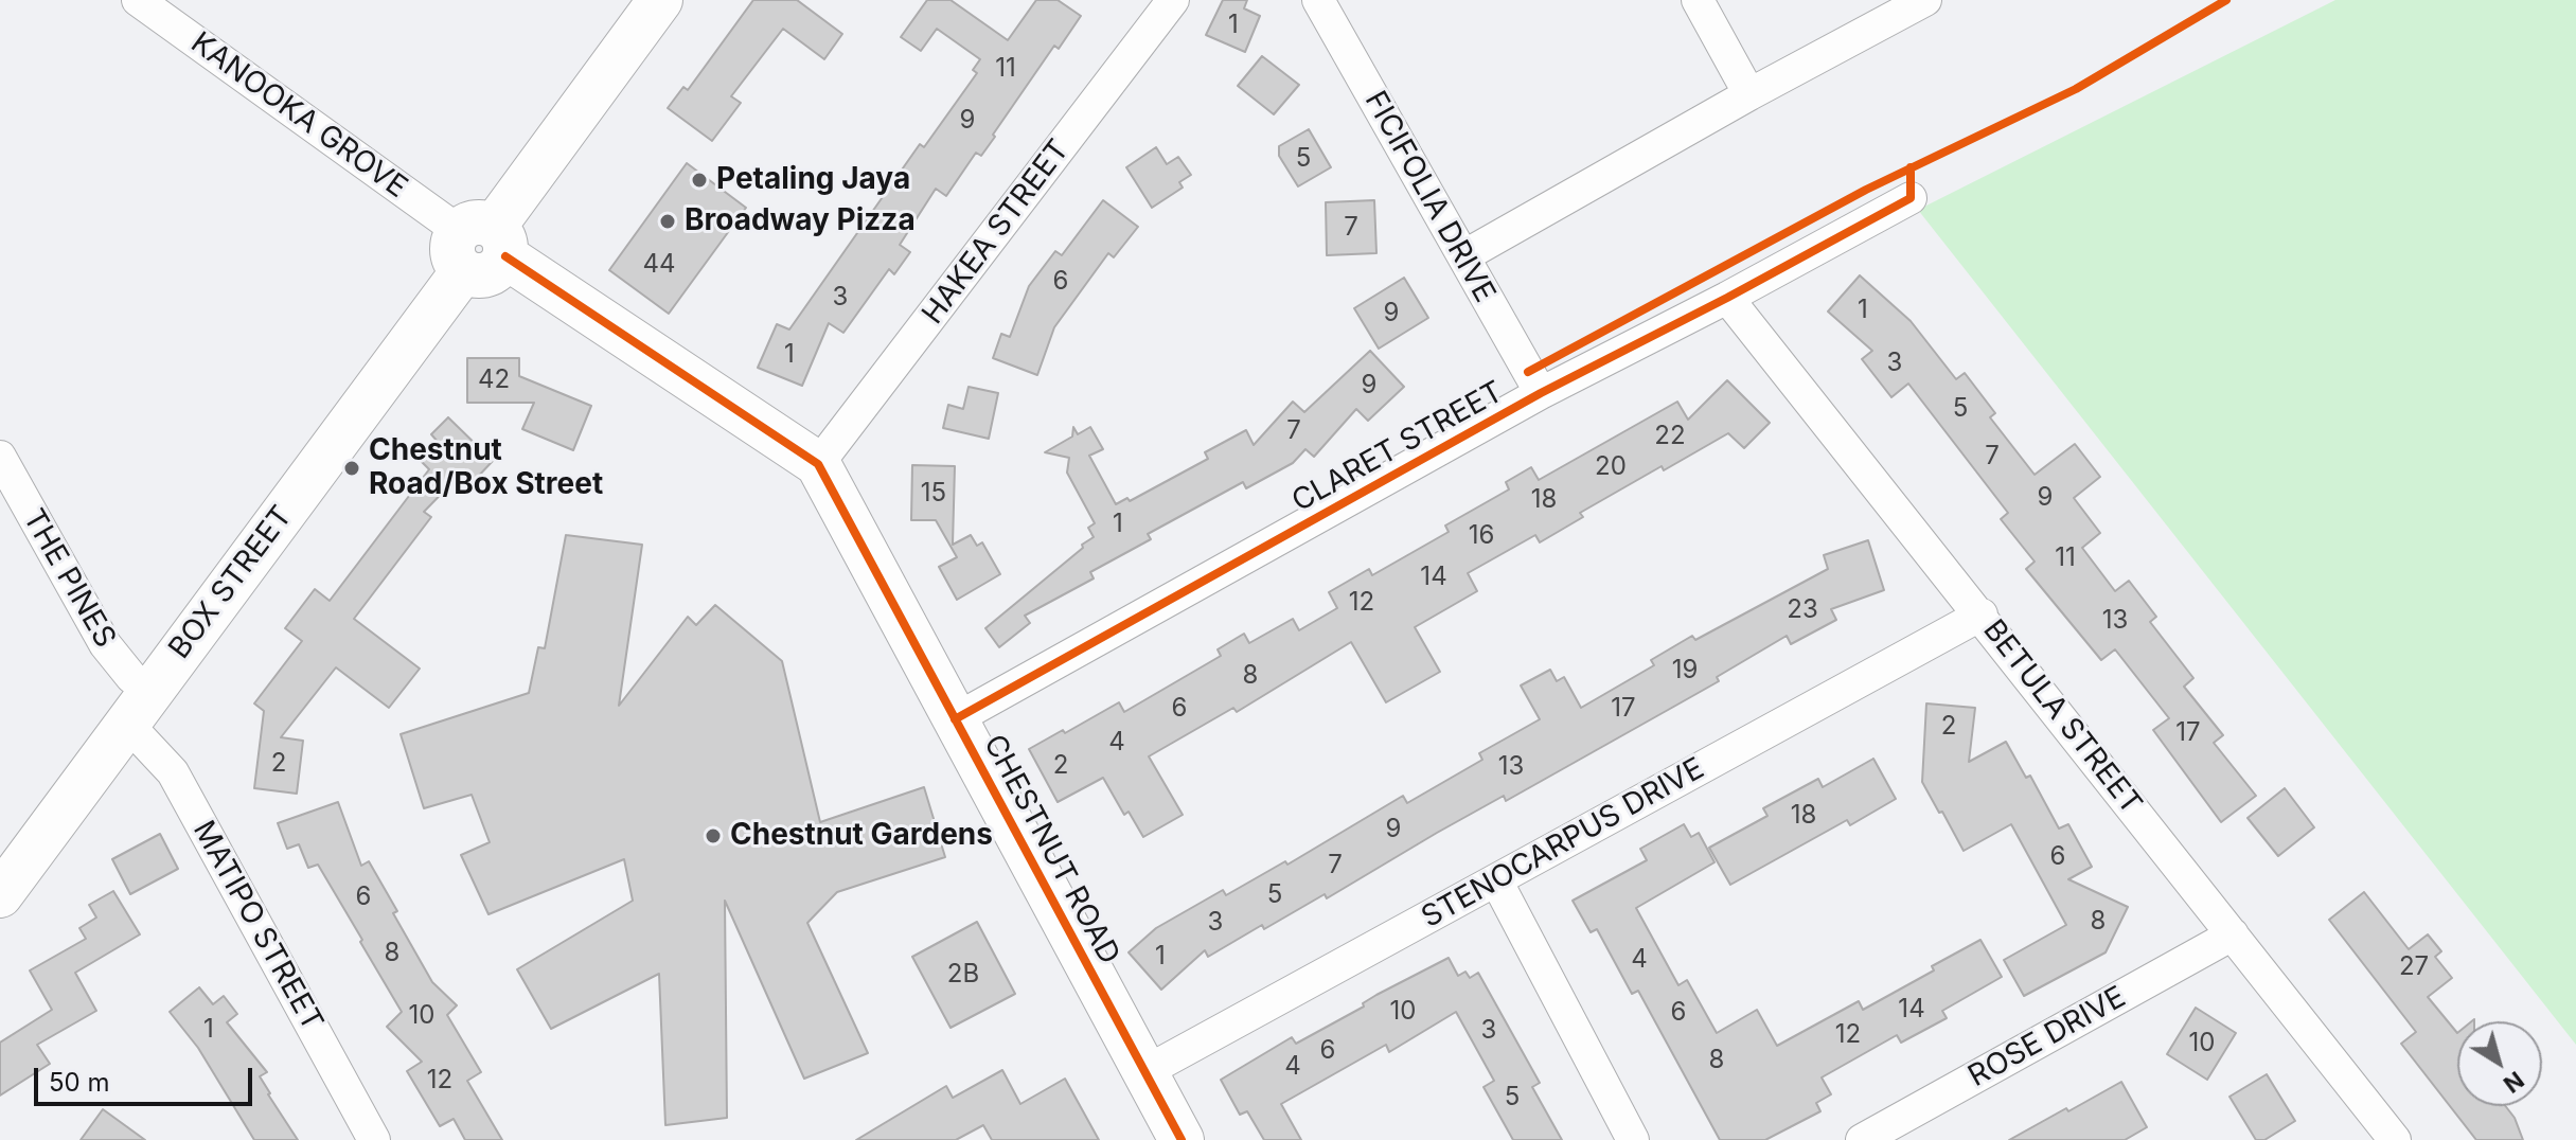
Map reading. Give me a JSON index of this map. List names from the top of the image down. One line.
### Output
{"streets":{"street":["KANOOKA GROVE","FICIFOLIA DRIVE","HAKEA STREET","CLARET STREET","THE PINES","BOX STREET","BETULA STREET","STENOCARPUS DRIVE","CHESTNUT ROAD","MATIPO STREET","ROSE DRIVE"]},"crossings":[["KANOOKA GROVE","BOX STREET"],["KANOOKA GROVE","CHESTNUT ROAD"],["FICIFOLIA DRIVE","CLARET STREET"],["HAKEA STREET","CHESTNUT ROAD"],["CLARET STREET","BETULA STREET"],["CLARET STREET","CHESTNUT ROAD"],["THE PINES","BOX STREET"],["THE PINES","MATIPO STREET"],["BOX STREET","CHESTNUT ROAD"],["BOX STREET","MATIPO STREET"],["BETULA STREET","STENOCARPUS DRIVE"],["BETULA STREET","ROSE DRIVE"],["STENOCARPUS DRIVE","CHESTNUT ROAD"]],"places":["Petaling Jaya","Broadway Pizza","Chestnut Road/Box Street","Chestnut Gardens"],"house_numbers":["1","11","9","5","7","44","6","3","1","9","1","3","42","9","5","7","22","7","20","15","9","18","1","16","11","14","12","23","13","19","8","6","17","2","17","4","2","2","13","18","9","6","7","5","6","8","3","8","1","4","27","2B","14","10","6","10","1","3","12","10","6","8","4","12","5"],"scale_bar":"50 m","north":"bottom right"}
